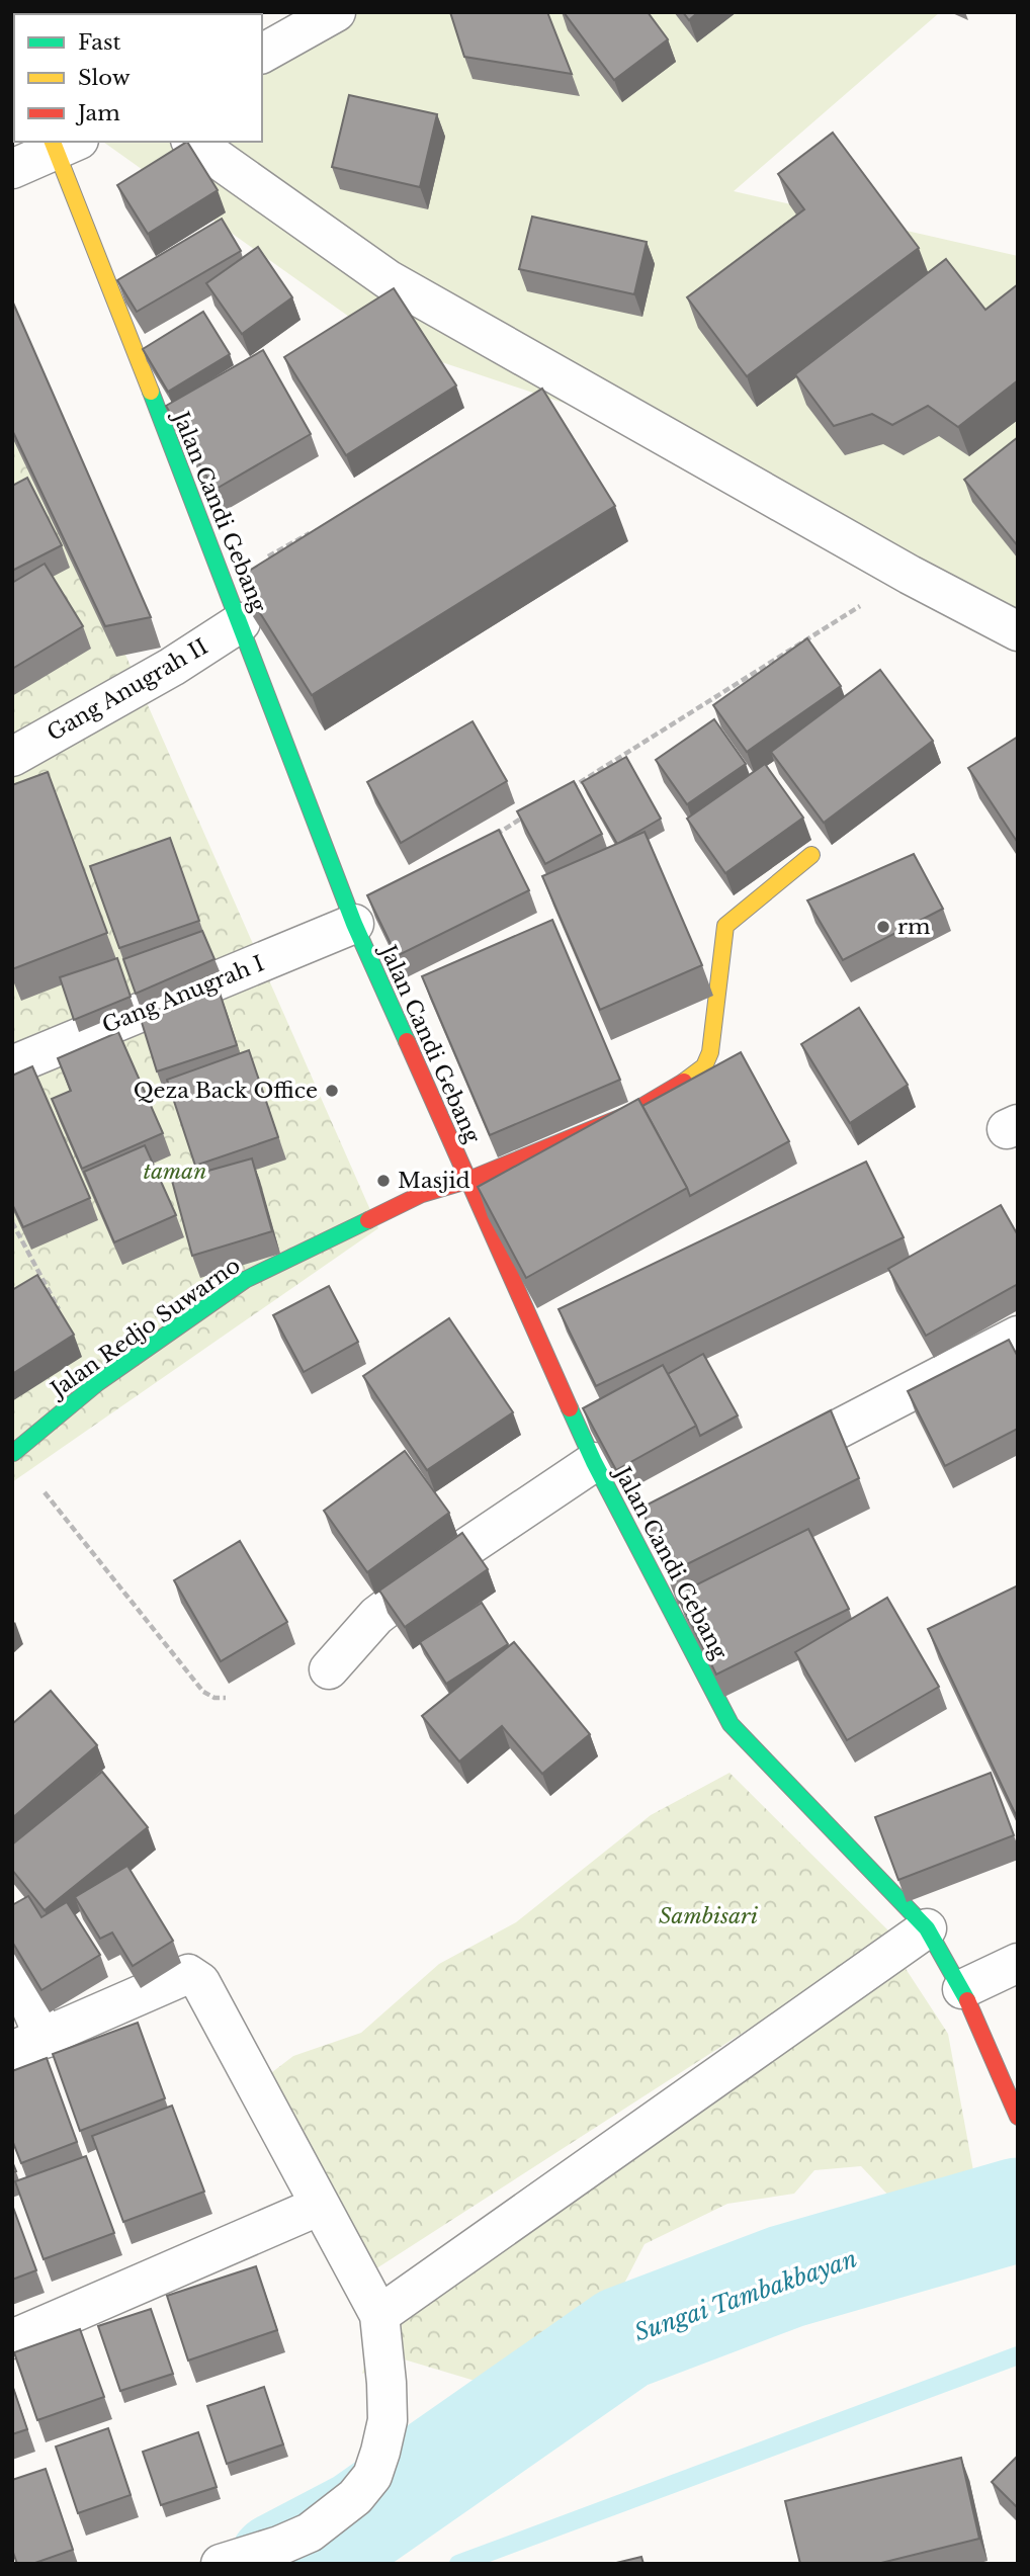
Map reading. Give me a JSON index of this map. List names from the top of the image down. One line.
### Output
{"streets":{"main road":["Jalan Candi Gebang","Jalan Redjo Suwarno"],"street":["Gang Anugrah II","Gang Anugrah I"]},"crossings":[["Jalan Candi Gebang","Gang Anugrah II"],["Jalan Candi Gebang","Gang Anugrah I"],["Jalan Candi Gebang","Jalan Redjo Suwarno"]],"water":["Sungai Tambakbayan"],"parks":["taman","Sambisari"],"places":["rm","Qeza Back Office","Masjid"],"legend":["Fast","Slow","Jam"]}
